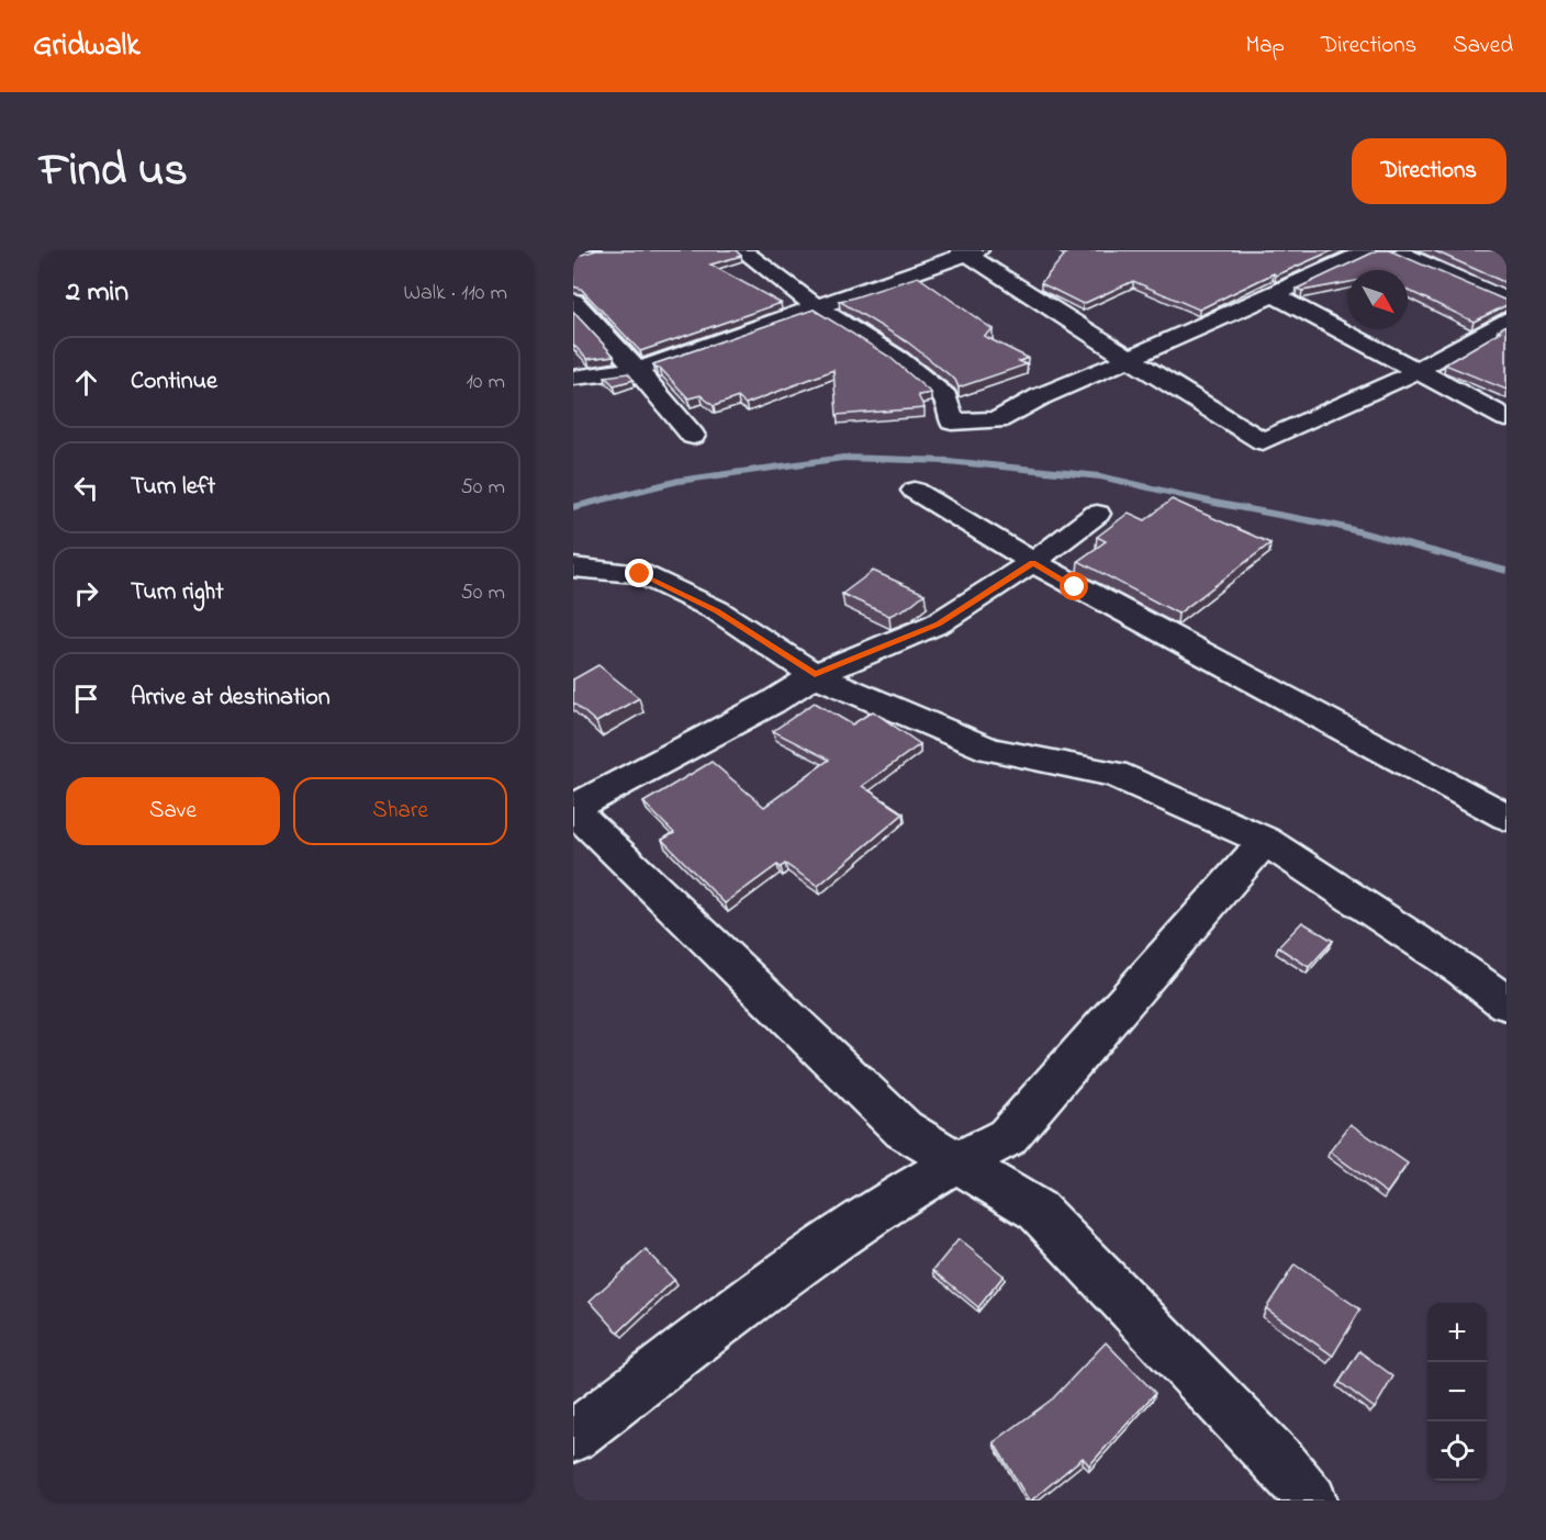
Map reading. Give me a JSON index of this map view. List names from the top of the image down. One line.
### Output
{"north":"bottom right","page":{"header":"Gridwalk","nav":["Map","Directions","Saved"],"title":"Find us","buttons":["Directions",["Save","Share"]],"heading":["2 min","Walk · 110 m"],"list":[["Continue","10 m"],["Turn left","50 m"],["Turn right","50 m"],"Arrive at destination"],"map_buttons":["+","−"]}}
